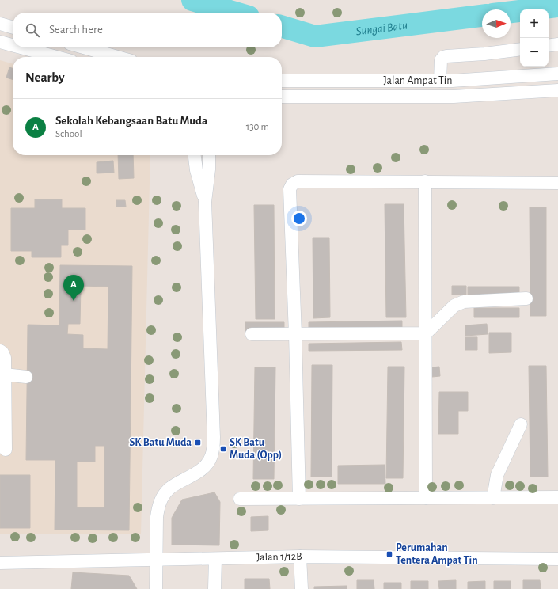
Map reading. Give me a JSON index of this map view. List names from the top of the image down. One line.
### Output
{"streets":{"street":["Jalan Ampat Tin","Jalan 1/12B"]},"water":["Sungai Batu"],"places":{"transit":["SK Batu Muda","SK Batu Muda (Opp)","Perumahan Tentera Ampat Tin"]},"north":"right","page":{"map_buttons":["+","−"],"search":"Search here","heading":"Nearby","list":[{"mark":"A","name":"Sekolah Kebangsaan Batu Muda","note":"School","value":"130 m"}],"pins":"A"}}
